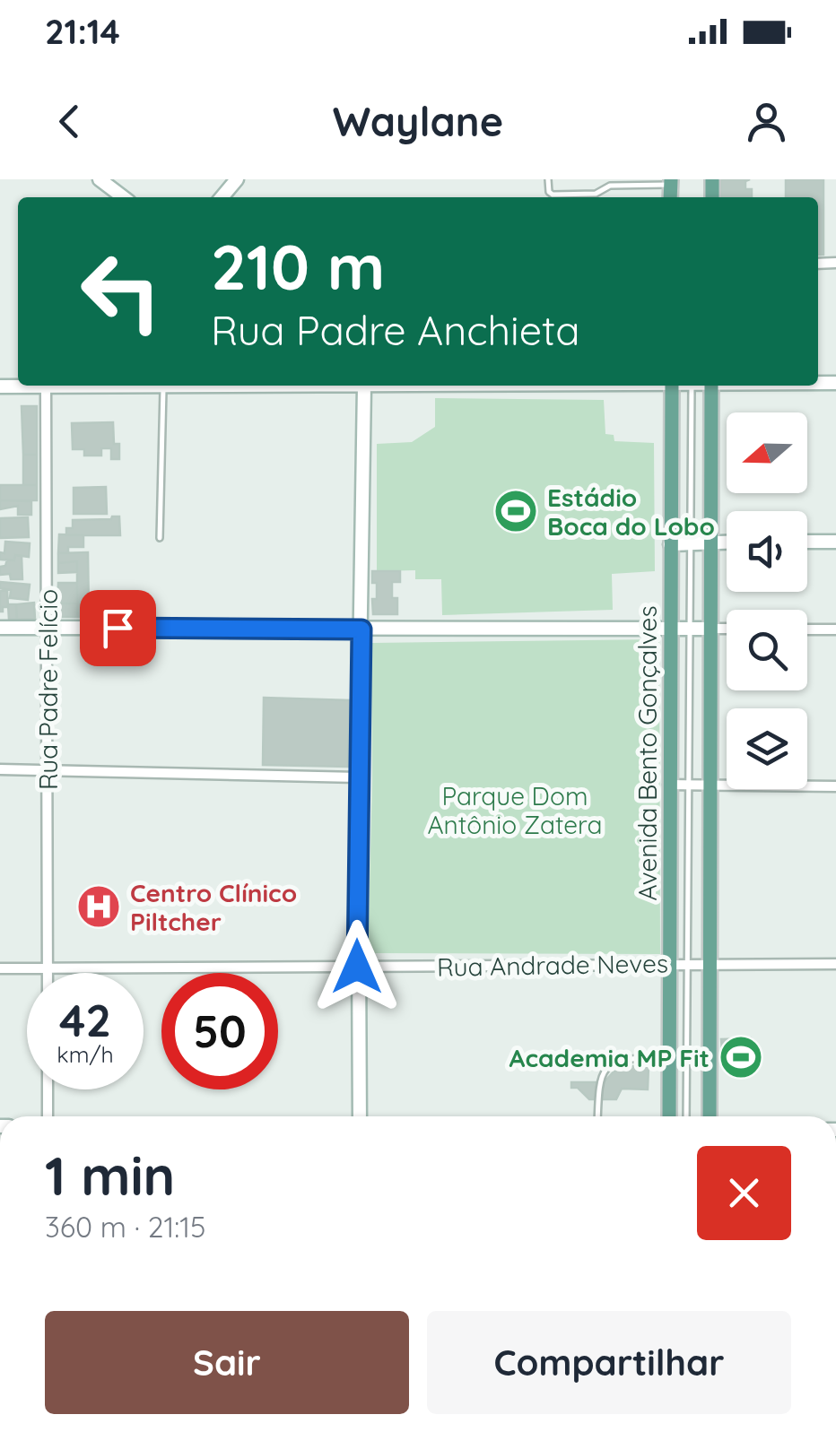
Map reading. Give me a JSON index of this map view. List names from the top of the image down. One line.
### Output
{"streets":{"main road":["Avenida Bento Gonçalves"],"street":["Rua Padre Felício","Rua Andrade Neves"]},"crossings":[["Rua Padre Felício","Rua Andrade Neves"],["Avenida Bento Gonçalves","Rua Andrade Neves"]],"parks":["Parque Dom Antônio Zatera"],"places":{"sports":["Estádio Boca do Lobo","Academia MP Fit"],"hospital":["Centro Clínico Piltcher"]},"north":"left","page":{"status":"21:14","header":"Waylane","turn":["210 m","Rua Padre Anchieta"],"speed":"42 km/h","limit":"50","heading":["1 min","360 m · 21:15"],"buttons":["Sair","Compartilhar"]}}
